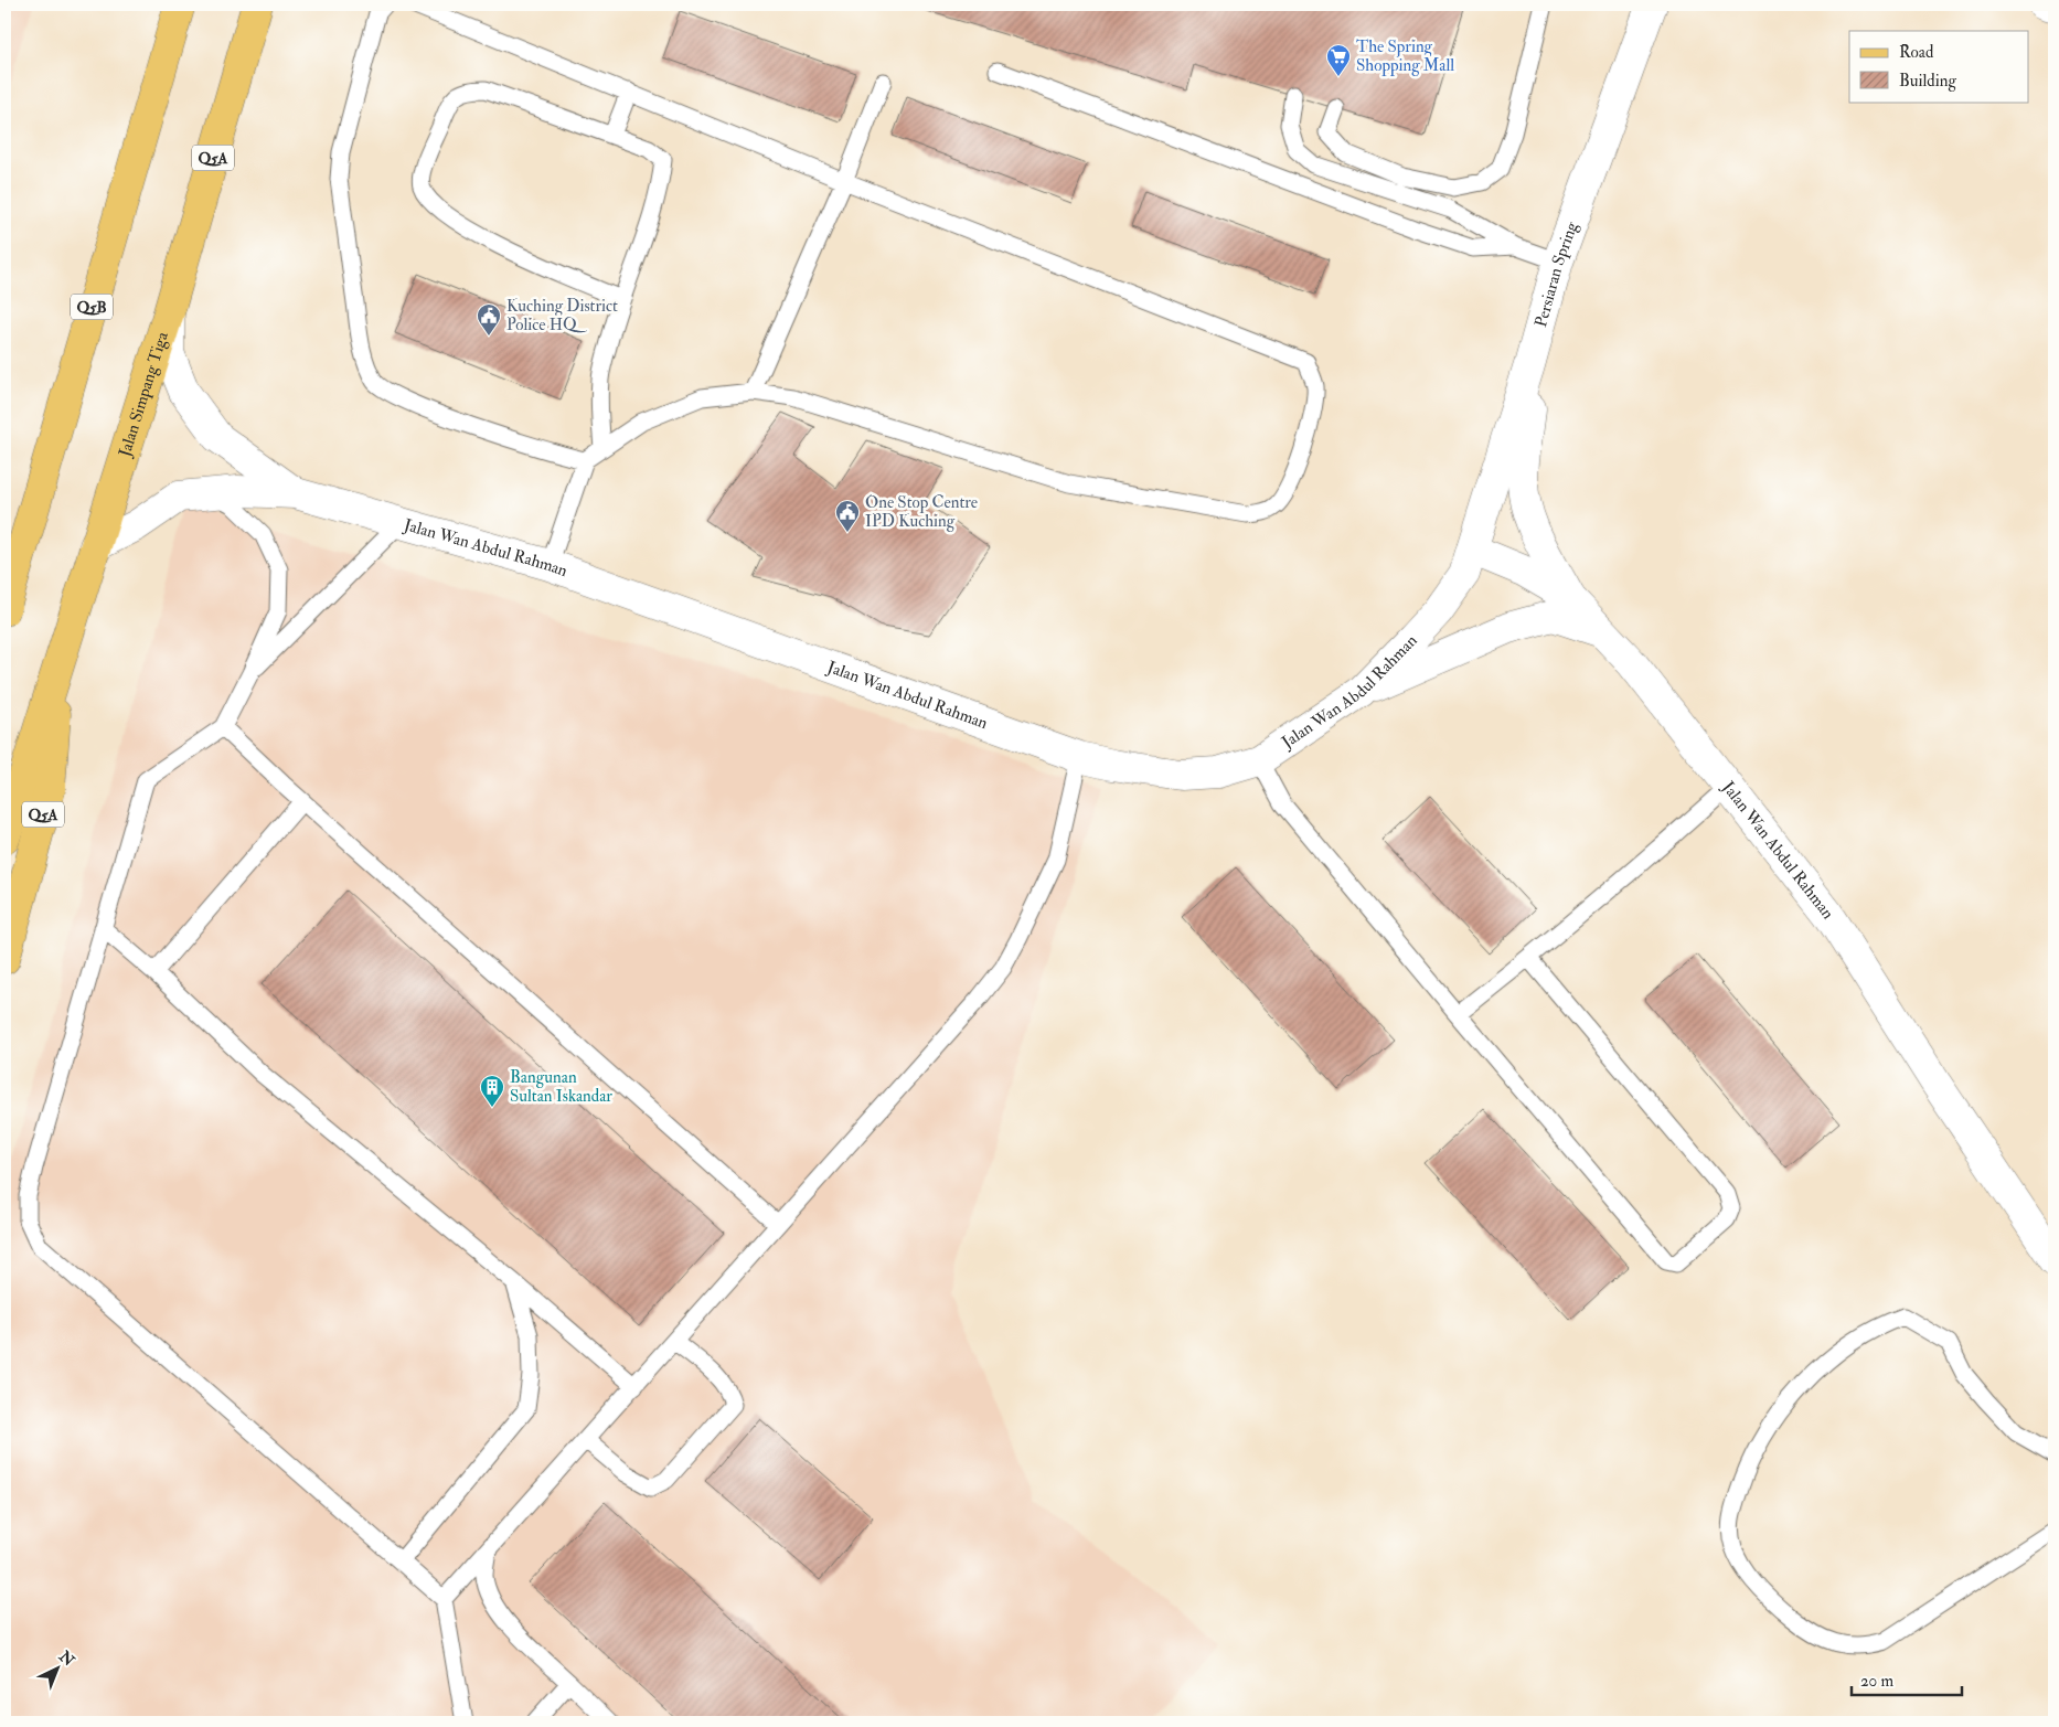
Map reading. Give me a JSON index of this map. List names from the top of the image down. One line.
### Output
{"streets":{"main road":["Q5A","Q5B","Jalan Simpang Tiga"],"street":["Persiaran Spring","Jalan Wan Abdul Rahman"]},"crossings":[["Q5A","Jalan Simpang Tiga"],["Persiaran Spring","Jalan Wan Abdul Rahman"]],"places":{"supermarket":["The Spring Shopping Mall"],"public building":["Kuching District Police HQ","One Stop Centre IPD Kuching"],"building":["Bangunan Sultan Iskandar"]},"legend":["Road","Building"],"scale_bar":"20 m","north":"top right"}
